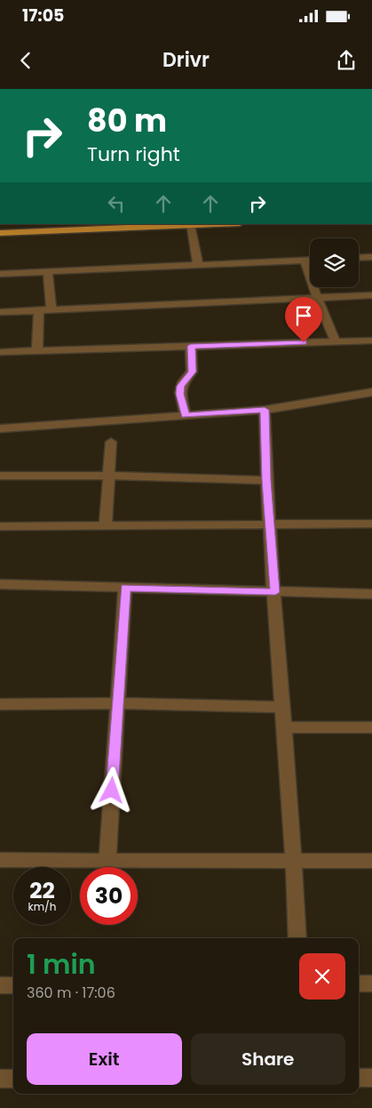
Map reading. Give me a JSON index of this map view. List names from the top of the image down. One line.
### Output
{"page":{"status":"17:05","header":"Drivr","turn":["80 m","Turn right"],"speed":"22 km/h","limit":"30","heading":["1 min","360 m · 17:06"],"buttons":["Exit","Share"]}}
